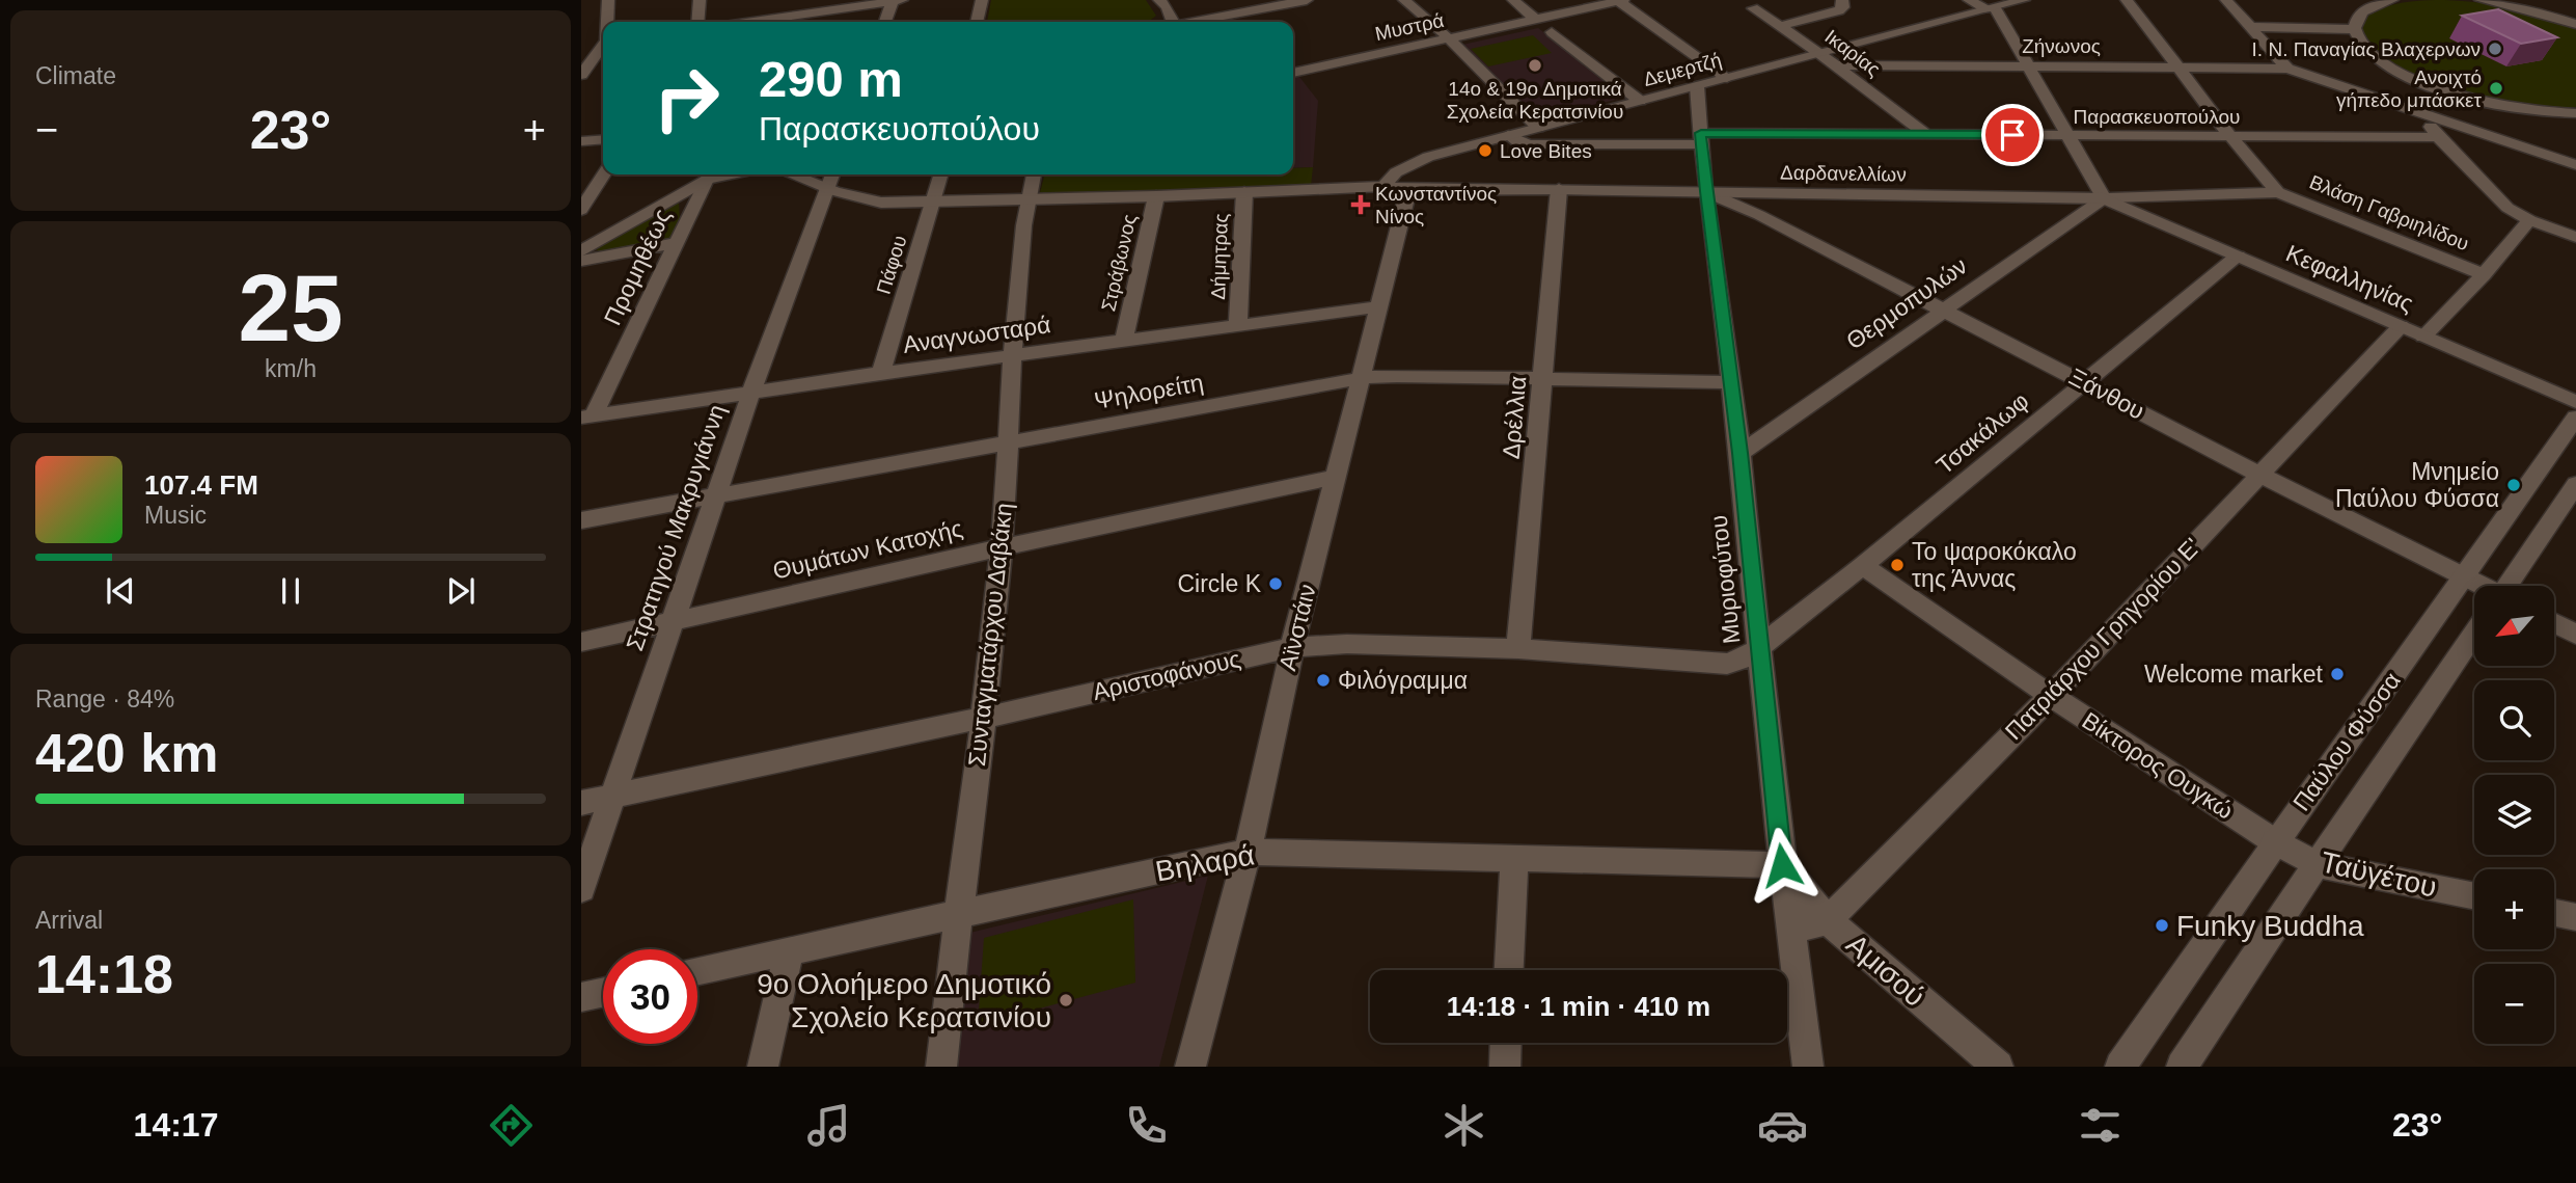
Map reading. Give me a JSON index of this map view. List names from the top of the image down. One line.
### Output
{"streets":{"street":["Μυστρά","Ζήνωνος","Ικαρίας","Δεμερτζή","Παρασκευοπούλου","Δαρδανελλίων","Βλάση Γαβριηλίδου","Δήμητρας","Στράβωνος","Πάφου","Προμηθέως","Κεφαλληνίας","Θερμοπυλών","Αναγνωσταρά","Ψηλορείτη","Ξάνθου","Δρέλλια","Τσακάλωφ","Στρατηγού Μακρυγιάννη","Θυμάτων Κατοχής","Μυριοφύτου","Αϊνστάιν","Συνταγματάρχου Δαβάκη","Πατριάρχου Γρηγορίου Ε'","Αριστοφάνους","Παύλου Φύσσα","Βίκτορος Ουγκώ","Βηλαρά","Ταϋγέτου","Αμισού"]},"crossings":[["Ζήνωνος","Ικαρίας"],["Ικαρίας","Δεμερτζή"],["Ικαρίας","Παρασκευοπούλου"],["Δεμερτζή","Παρασκευοπούλου"],["Δεμερτζή","Μυριοφύτου"],["Παρασκευοπούλου","Μυριοφύτου"],["Δαρδανελλίων","Βλάση Γαβριηλίδου"],["Δαρδανελλίων","Κεφαλληνίας"],["Δαρδανελλίων","Θερμοπυλών"],["Δαρδανελλίων","Ξάνθου"],["Δαρδανελλίων","Δρέλλια"],["Δαρδανελλίων","Μυριοφύτου"],["Δαρδανελλίων","Αϊνστάιν"],["Δήμητρας","Αναγνωσταρά"],["Στράβωνος","Αναγνωσταρά"],["Πάφου","Αναγνωσταρά"],["Προμηθέως","Αναγνωσταρά"],["Κεφαλληνίας","Θερμοπυλών"],["Κεφαλληνίας","Τσακάλωφ"],["Κεφαλληνίας","Πατριάρχου Γρηγορίου Ε'"],["Θερμοπυλών","Ξάνθου"],["Θερμοπυλών","Μυριοφύτου"],["Αναγνωσταρά","Στρατηγού Μακρυγιάννη"],["Αναγνωσταρά","Αϊνστάιν"],["Αναγνωσταρά","Συνταγματάρχου Δαβάκη"],["Ψηλορείτη","Δρέλλια"],["Ψηλορείτη","Στρατηγού Μακρυγιάννη"],["Ψηλορείτη","Μυριοφύτου"],["Ψηλορείτη","Αϊνστάιν"],["Ψηλορείτη","Συνταγματάρχου Δαβάκη"],["Ξάνθου","Τσακάλωφ"],["Ξάνθου","Μυριοφύτου"],["Ξάνθου","Πατριάρχου Γρηγορίου Ε'"],["Ξάνθου","Παύλου Φύσσα"],["Δρέλλια","Αριστοφάνους"],["Τσακάλωφ","Μυριοφύτου"],["Τσακάλωφ","Αριστοφάνους"],["Τσακάλωφ","Βίκτορος Ουγκώ"],["Στρατηγού Μακρυγιάννη","Θυμάτων Κατοχής"],["Στρατηγού Μακρυγιάννη","Αριστοφάνους"],["Θυμάτων Κατοχής","Αϊνστάιν"],["Θυμάτων Κατοχής","Συνταγματάρχου Δαβάκη"],["Μυριοφύτου","Πατριάρχου Γρηγορίου Ε'"],["Μυριοφύτου","Αριστοφάνους"],["Μυριοφύτου","Βηλαρά"],["Μυριοφύτου","Αμισού"],["Αϊνστάιν","Αριστοφάνους"],["Αϊνστάιν","Βηλαρά"],["Συνταγματάρχου Δαβάκη","Αριστοφάνους"],["Συνταγματάρχου Δαβάκη","Βηλαρά"],["Πατριάρχου Γρηγορίου Ε'","Βίκτορος Ουγκώ"],["Πατριάρχου Γρηγορίου Ε'","Αμισού"],["Παύλου Φύσσα","Βίκτορος Ουγκώ"],["Παύλου Φύσσα","Ταϋγέτου"],["Βίκτορος Ουγκώ","Ταϋγέτου"],["Βηλαρά","Αμισού"]],"places":{"other":["Ι. Ν. Παναγίας Βλαχερνων","14ο & 19ο Δημοτικά Σχολεία Κερατσινίου","Ανοιχτό γήπεδο μπάσκετ","Love Bites","Μνημείο Παύλου Φύσσα","Το ψαροκόκαλο της Άννας","Circle K","Welcome market","Φιλόγραμμα","Funky Buddha","9ο Ολοήμερο Δημοτικό Σχολείο Κερατσινίου"],"health":["Κωνσταντίνος Νίνος"]},"north":"bottom left","page":{"tile":["Climate",["25","km/h"],["Range · 84%","420 km"],["Arrival","14:18"]],"turn":["290 m","Παρασκευοπούλου"],"heat":["−","23°","+"],"song":["107.4 FM","Music"],"map_buttons":["+","−"],"limit":"30","trip":"14:18 · 1 min · 410 m","tabs":["14:17","23°"]}}
